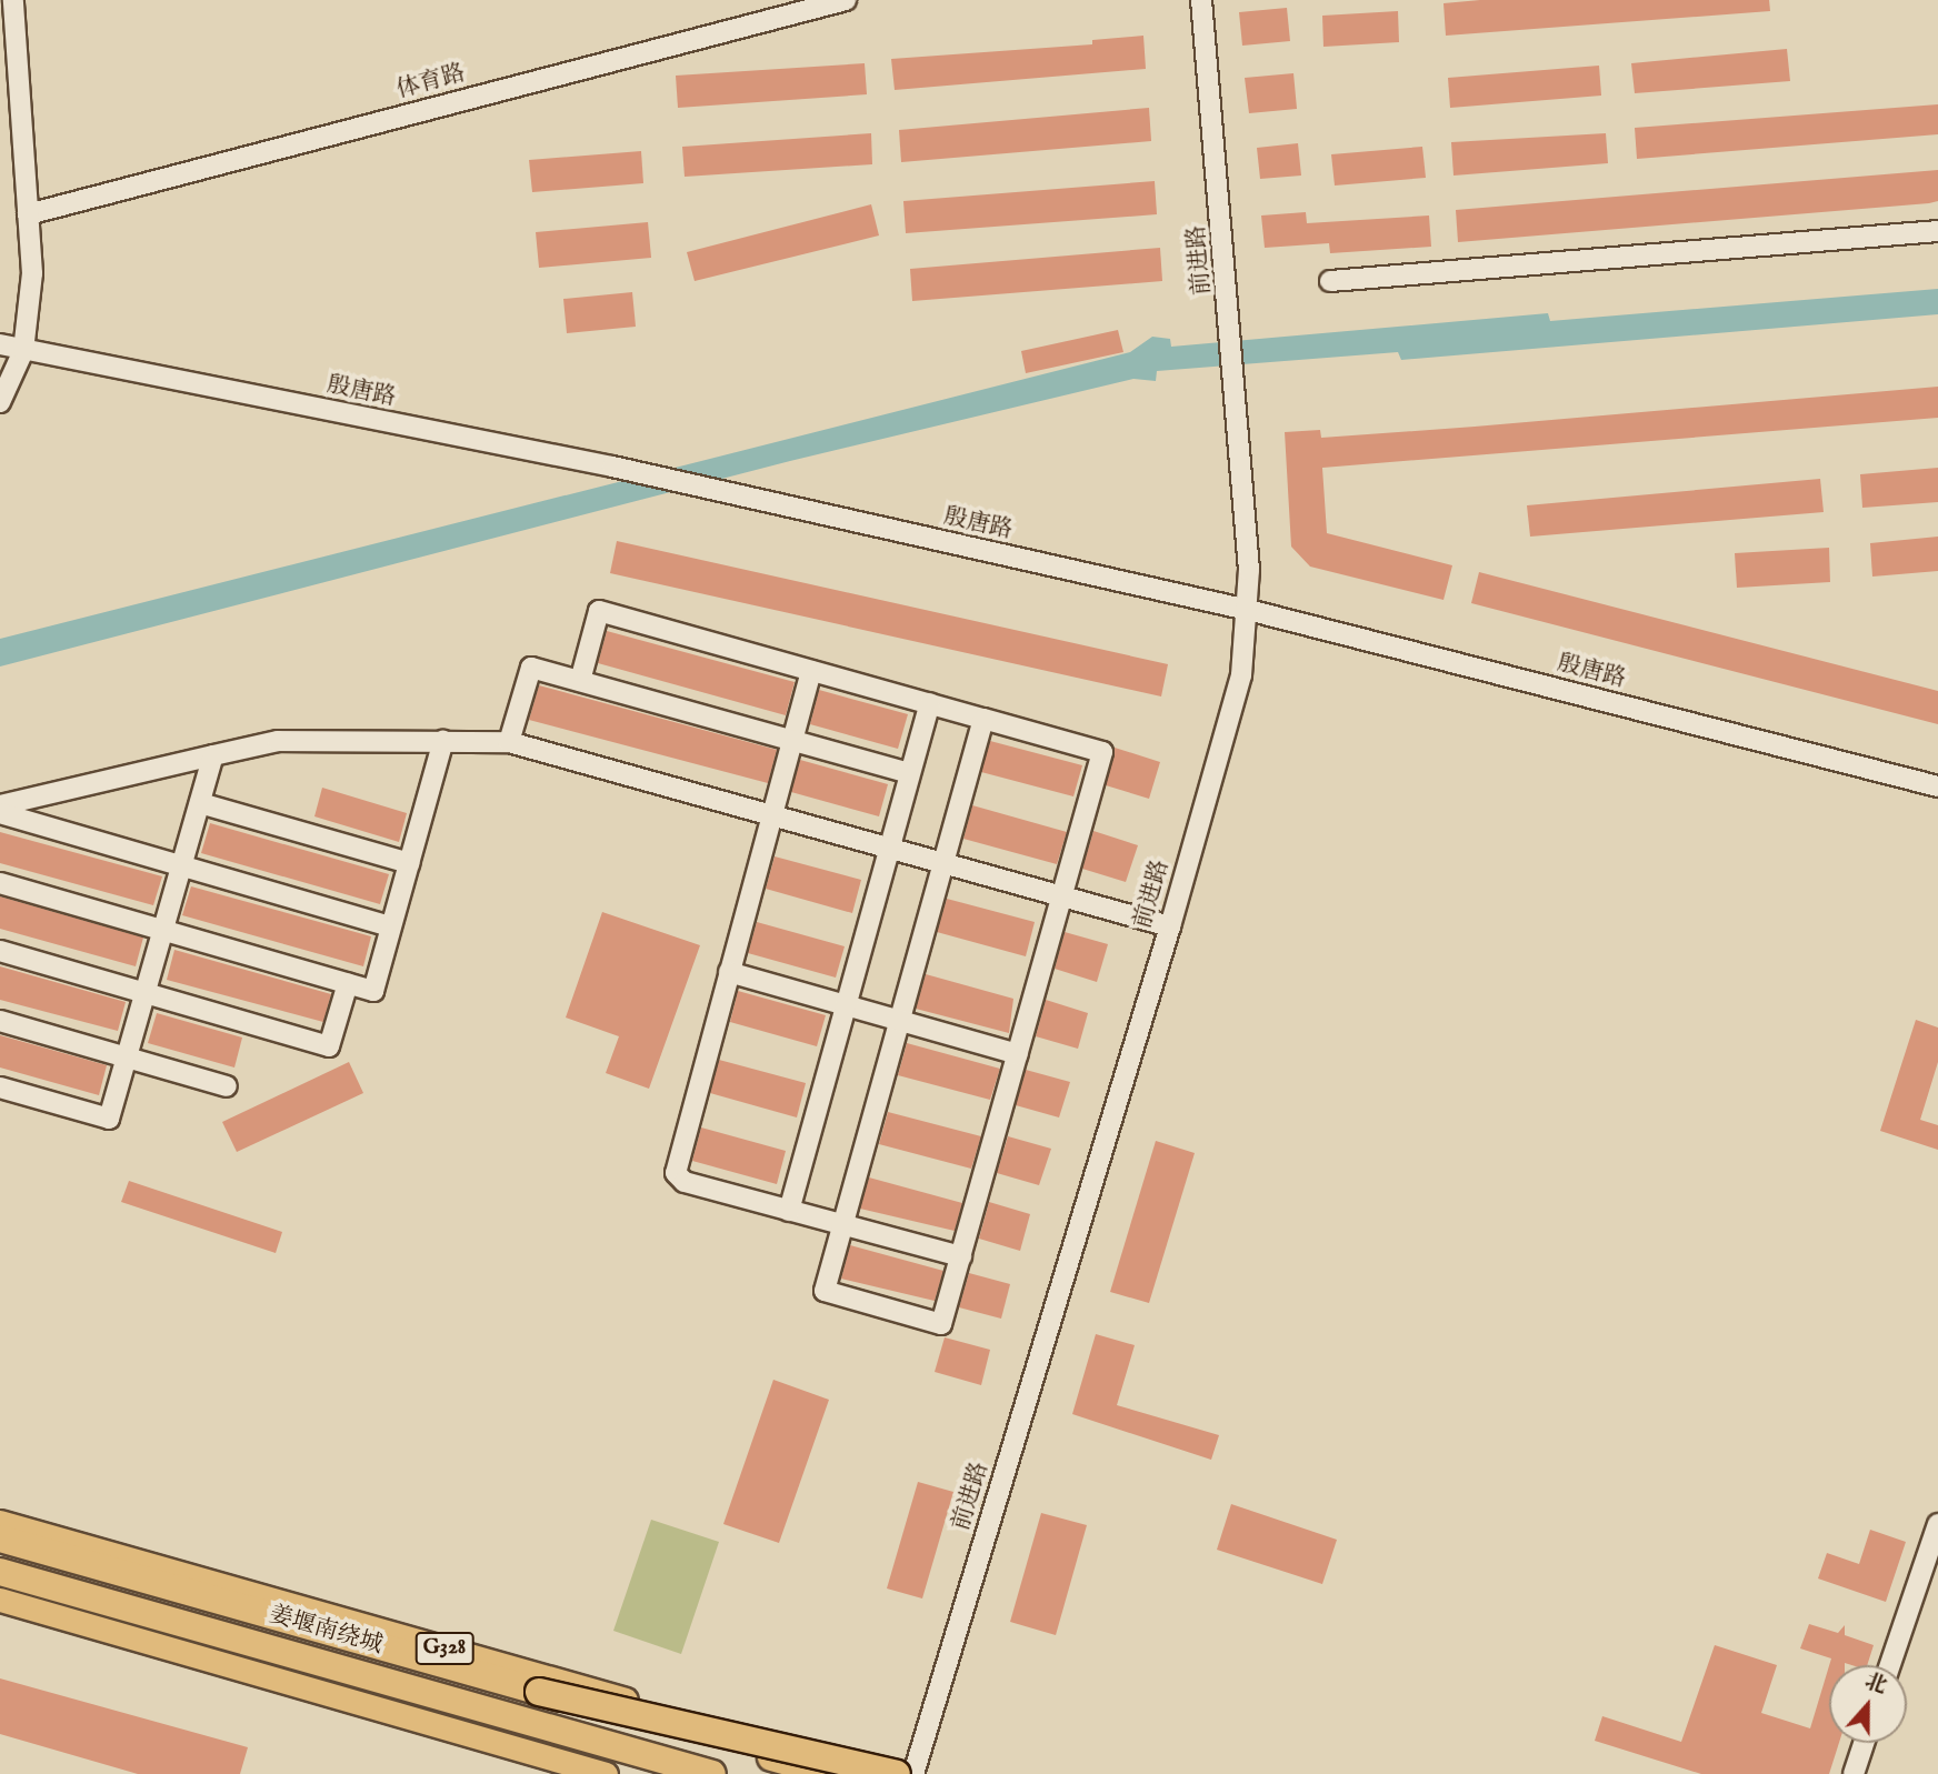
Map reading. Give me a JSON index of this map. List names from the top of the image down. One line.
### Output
{"streets":{"highway":["姜堰南绕城"],"main road":["G328"],"street":["体育路","前进路","殷唐路"]},"crossings":[["前进路","殷唐路"]],"north":"top"}
